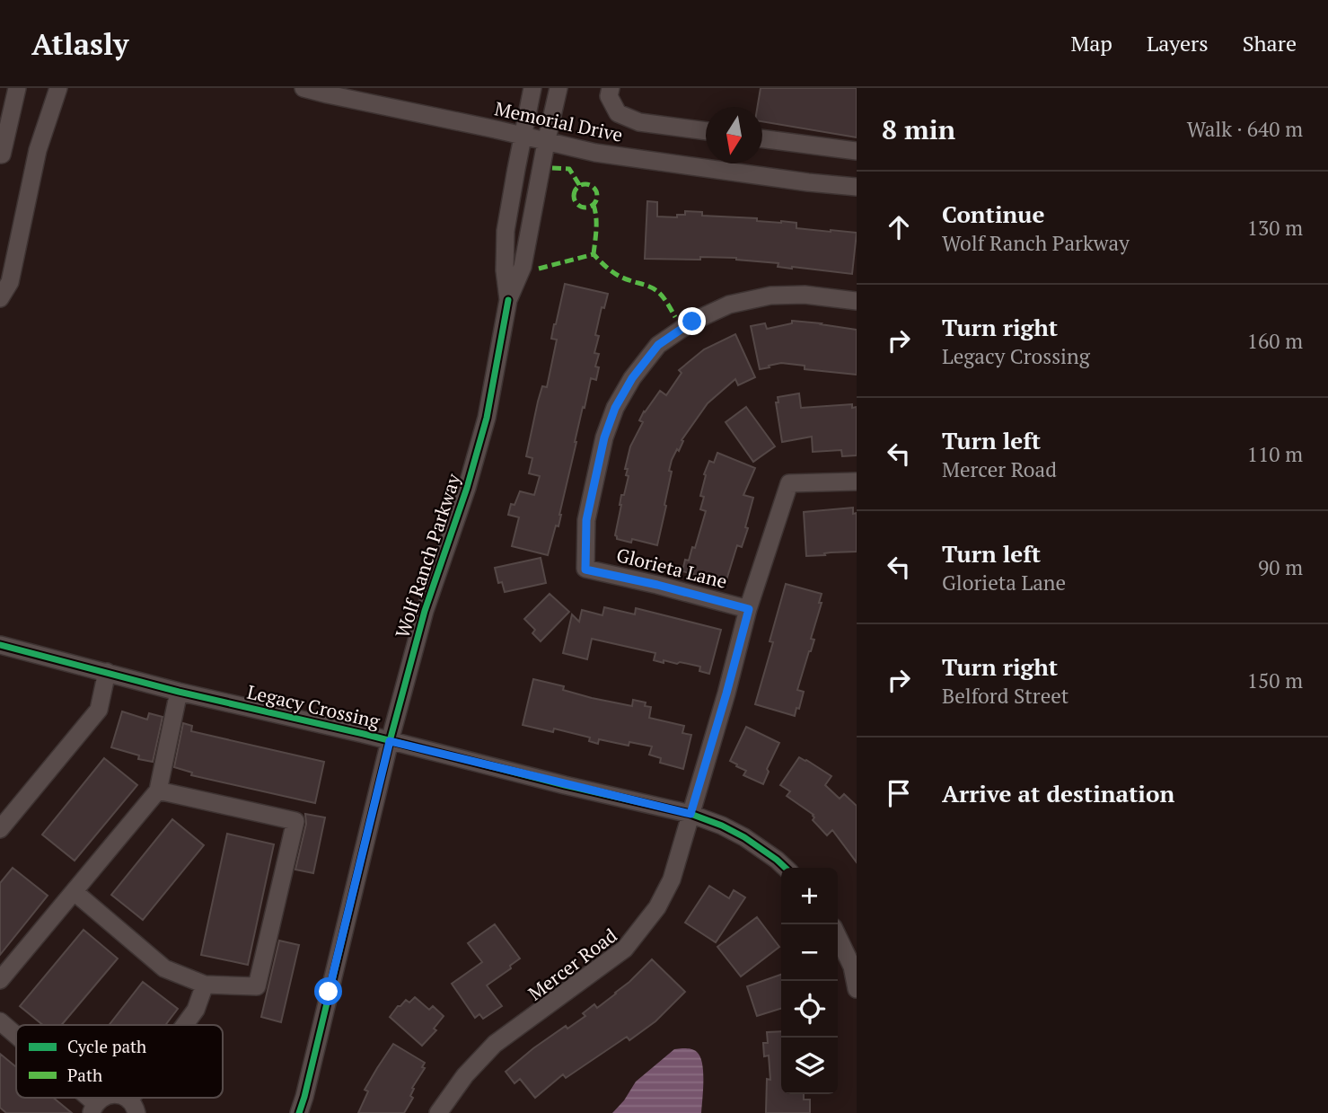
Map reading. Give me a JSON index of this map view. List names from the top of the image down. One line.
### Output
{"streets":{"street":["Memorial Drive","Wolf Ranch Parkway","Glorieta Lane","Legacy Crossing","Mercer Road"]},"crossings":[["Memorial Drive","Wolf Ranch Parkway"],["Wolf Ranch Parkway","Legacy Crossing"],["Glorieta Lane","Mercer Road"],["Legacy Crossing","Mercer Road"]],"legend":["Cycle path","Path"],"north":"bottom","page":{"header":"Atlasly","nav":["Map","Layers","Share"],"heading":["8 min","Walk · 640 m"],"list":[["Continue","Wolf Ranch Parkway","130 m"],["Turn right","Legacy Crossing","160 m"],["Turn left","Mercer Road","110 m"],["Turn left","Glorieta Lane","90 m"],["Turn right","Belford Street","150 m"],"Arrive at destination"],"map_buttons":["+","−"]}}
